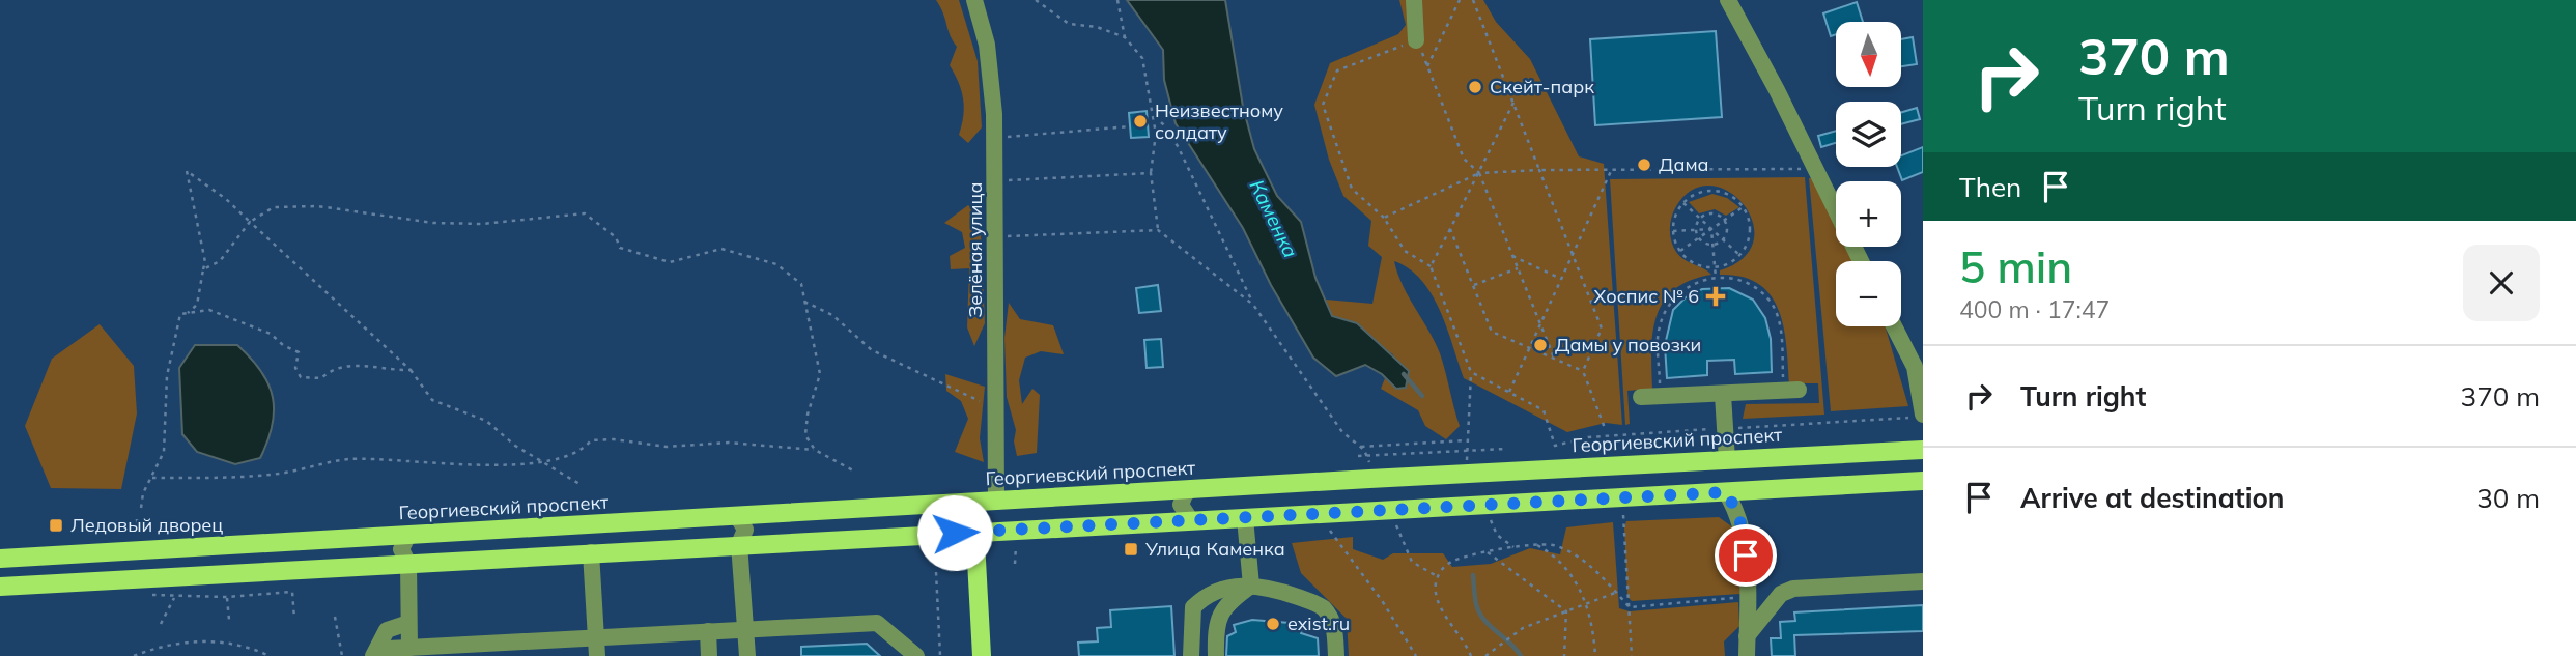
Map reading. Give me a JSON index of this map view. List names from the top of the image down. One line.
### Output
{"streets":{"main road":["Георгиевский проспект"],"street":["Зелёная улица"]},"crossings":[["Зелёная улица","Георгиевский проспект"]],"water":["Каменка"],"places":{"other":["Скейт-парк","Неизвестному солдату","Дама","Дамы у повозки","exist.ru"],"health":["Хоспис № 6"],"transit":["Ледовый дворец","Улица Каменка"]},"north":"bottom","page":{"turn":["370 m","Turn right"],"map_buttons":["+","−"],"then":"Then","heading":["5 min","400 m · 17:47"],"list":[{"name":"Turn right","value":"370 m"},{"name":"Arrive at destination","value":"30 m"}]}}
